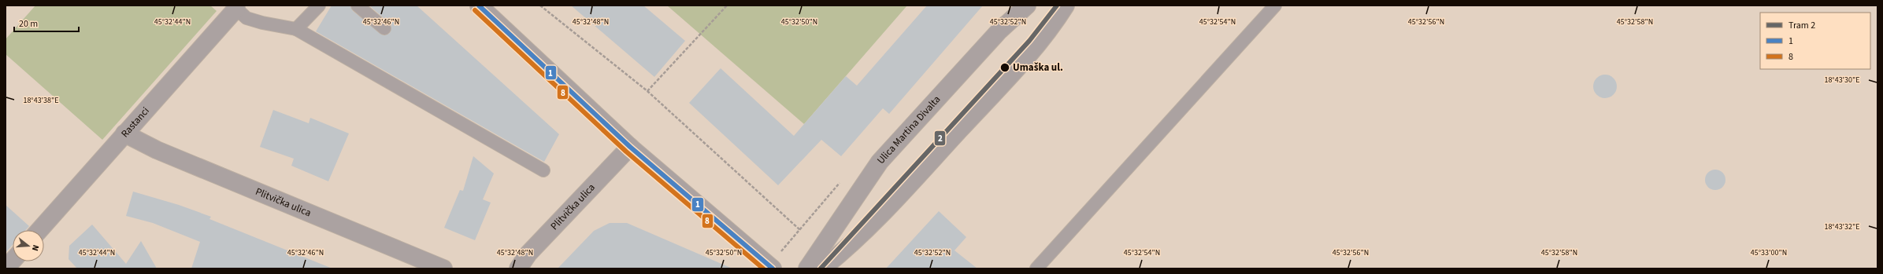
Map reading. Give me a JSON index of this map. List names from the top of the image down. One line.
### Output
{"streets":{"street":["Rastanci","Ulica Martina Divalta","Plitvička ulica"]},"crossings":[["Rastanci","Plitvička ulica"]],"places":["Umaška ul."],"lines":["tram line 2","transit line 1","transit line 8"],"legend":["Tram 2","1","8"],"scale_bar":"20 m","north":"right","coordinates":["45°32'44\"N","45°32'46\"N","45°32'48\"N","45°32'50\"N","45°32'52\"N","45°32'54\"N","45°32'56\"N","45°32'58\"N","18°43'30\"E","18°43'38\"E","18°43'32\"E","45°33'00\"N"]}
